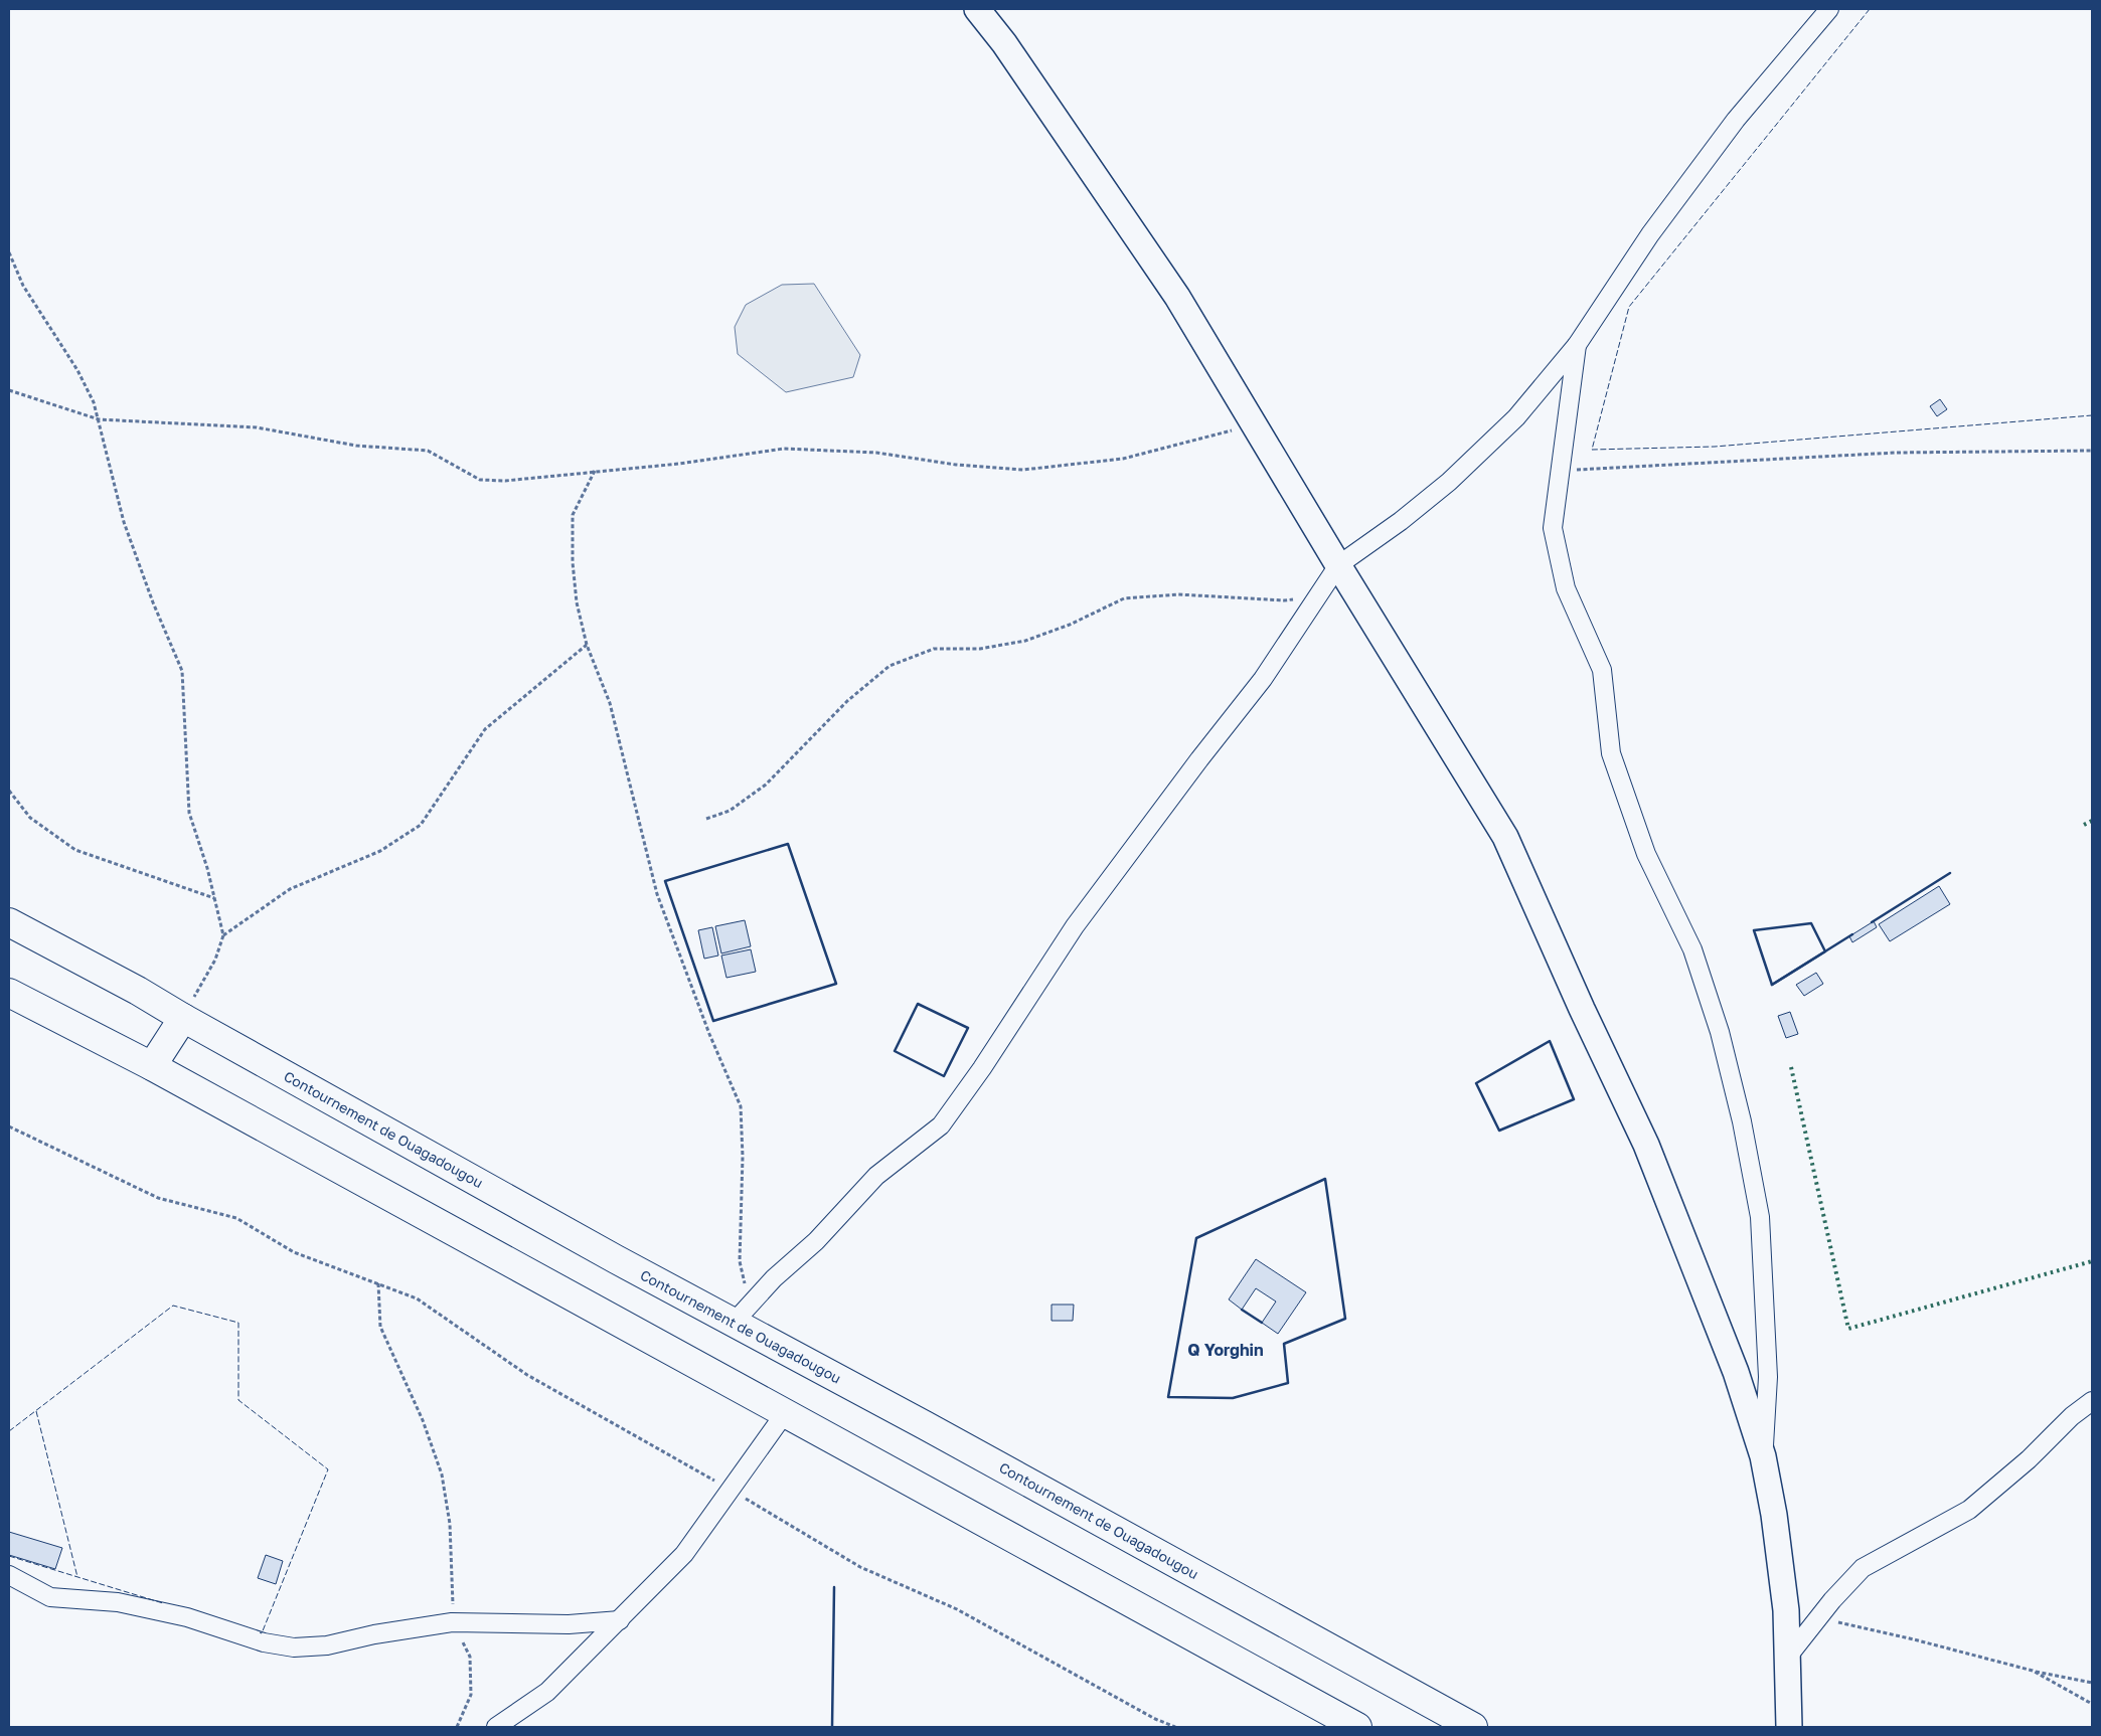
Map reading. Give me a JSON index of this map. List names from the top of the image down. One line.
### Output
{"streets":{"highway":["Contournement de Ouagadougou"]},"districts":["Q Yorghin"]}
